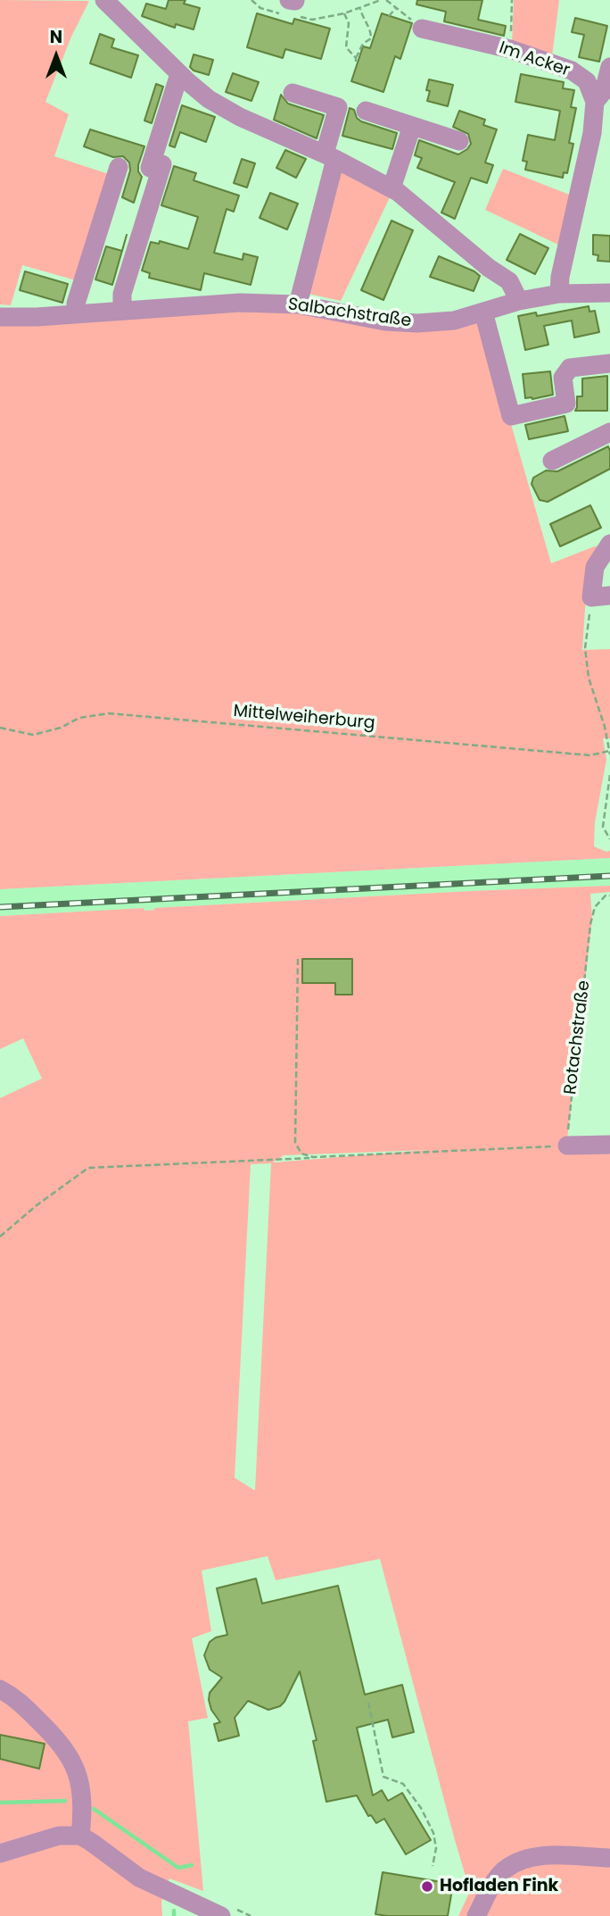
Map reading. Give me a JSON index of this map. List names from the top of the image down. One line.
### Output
{"streets":{"street":["Im Acker","Salbachstraße"],"path":["Mittelweiherburg","Rotachstraße"]},"places":["Hofladen Fink"],"north":"top"}
